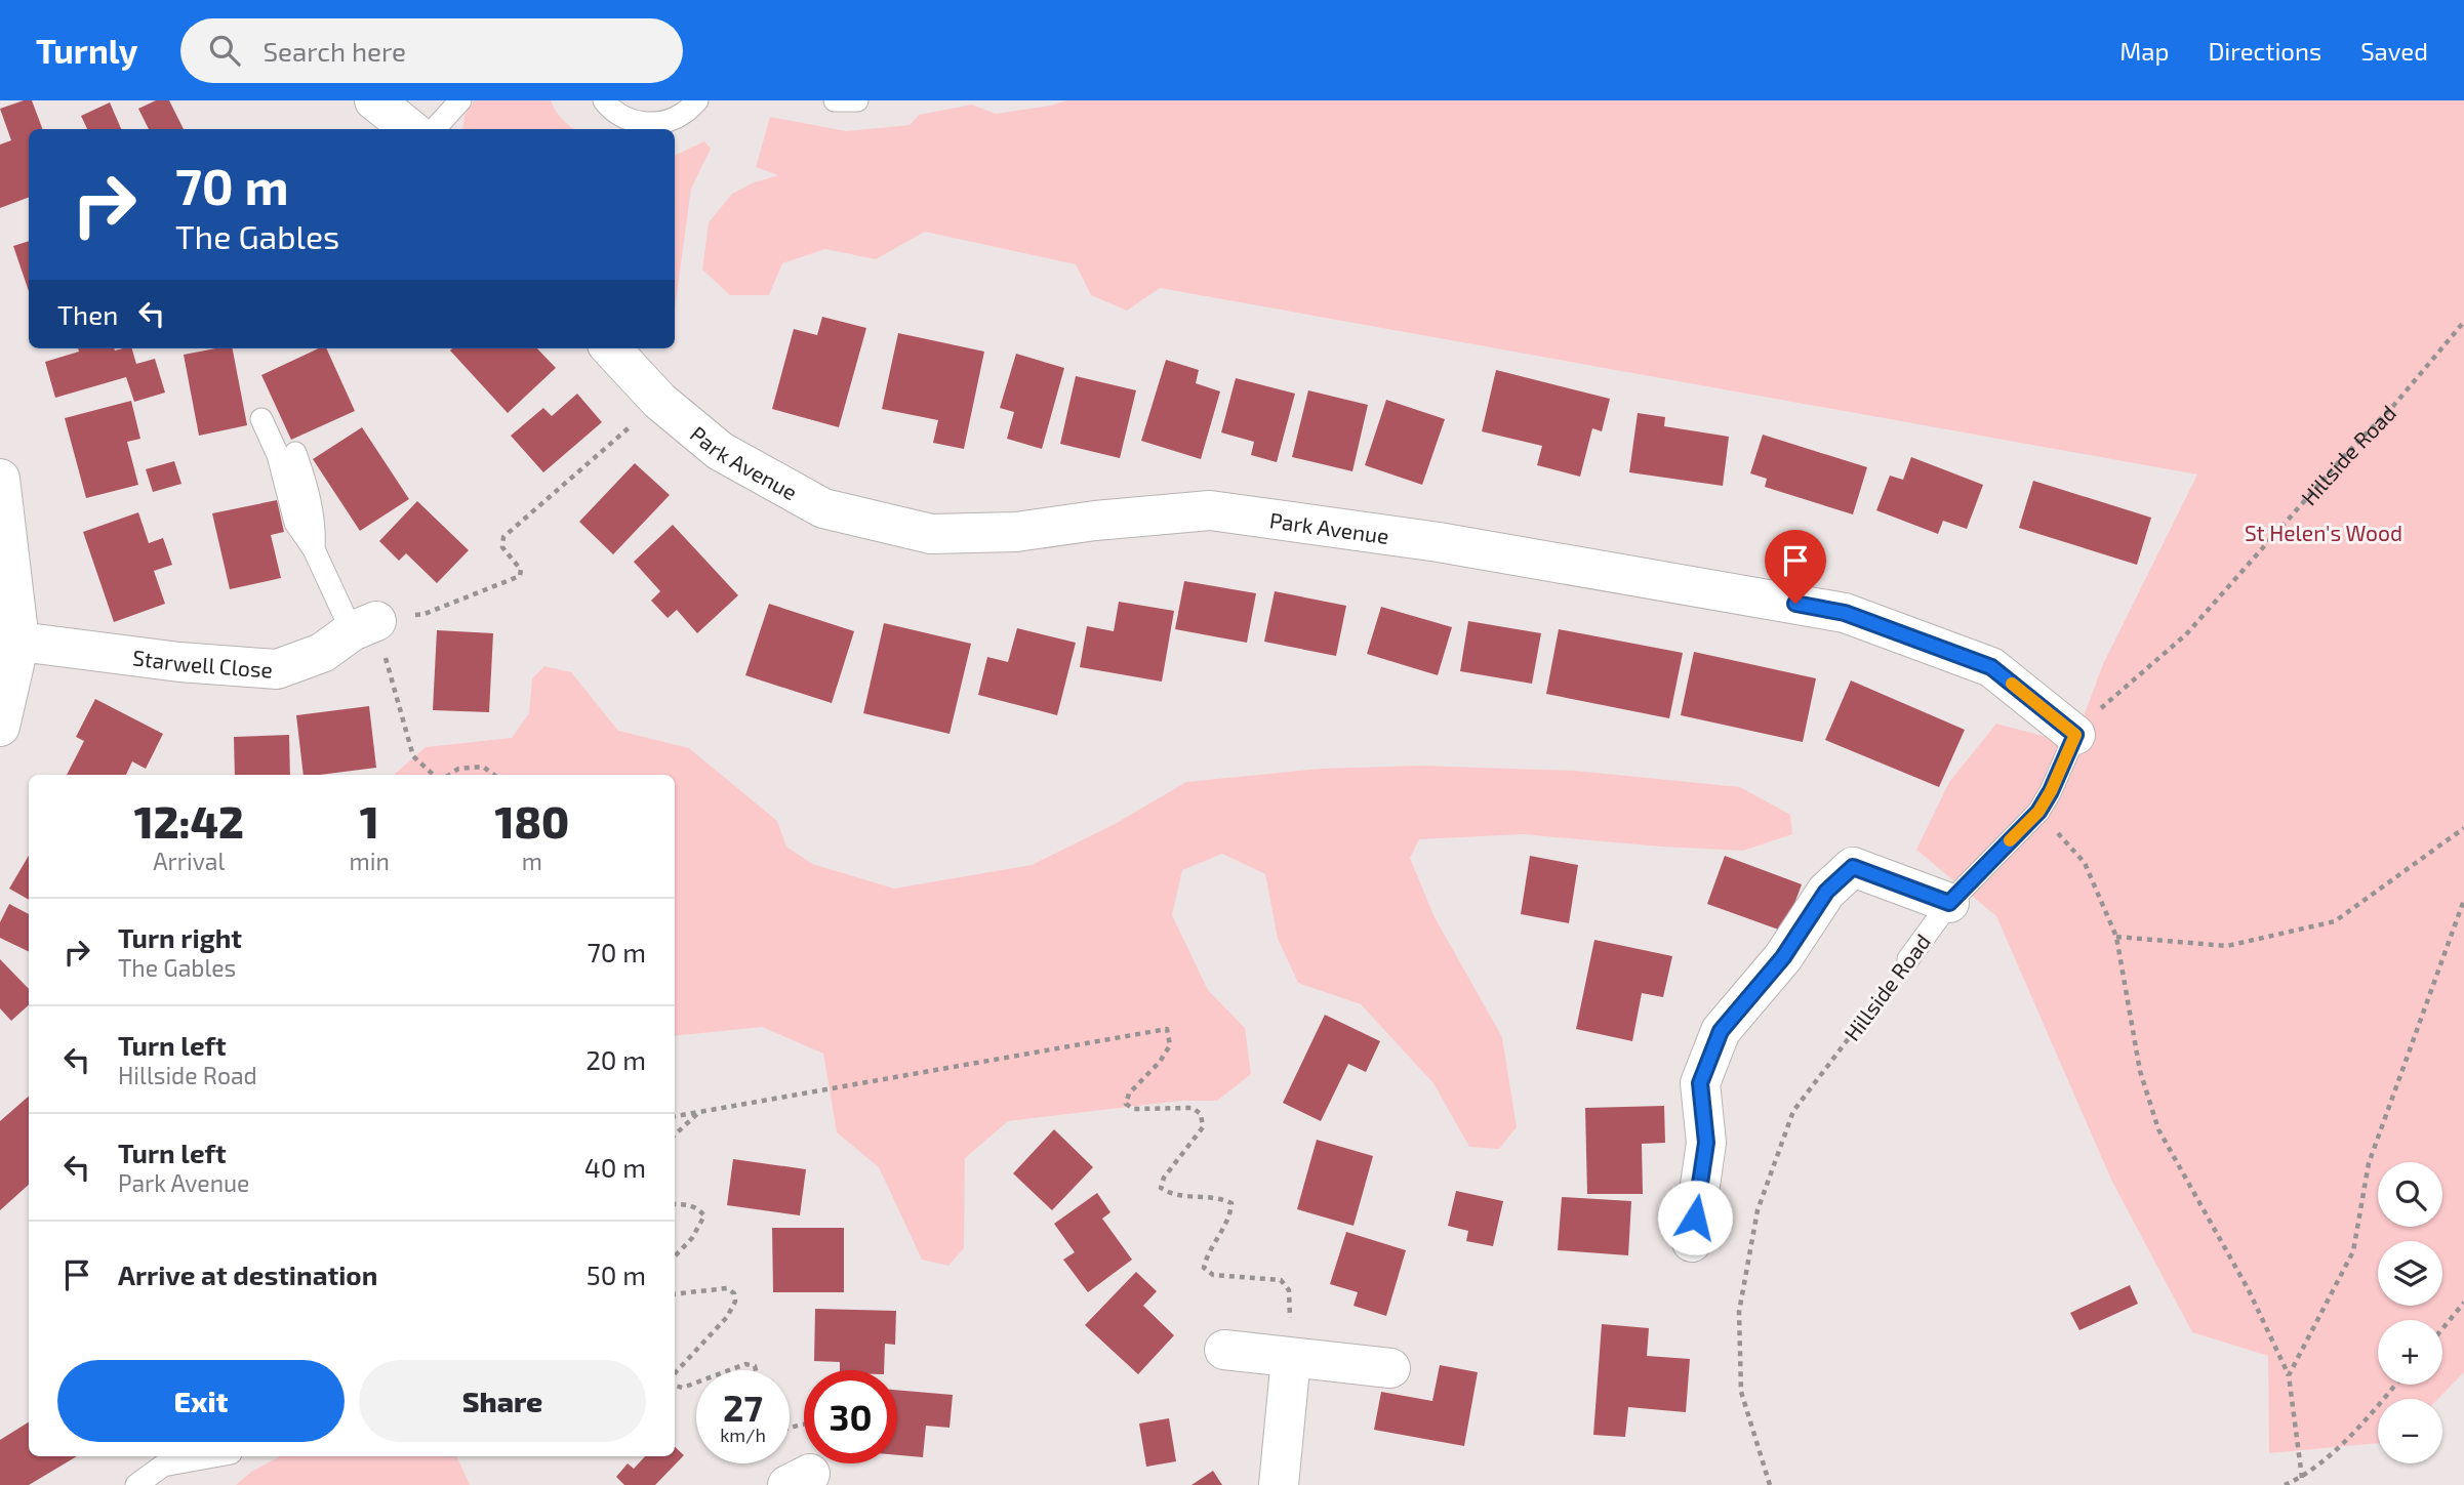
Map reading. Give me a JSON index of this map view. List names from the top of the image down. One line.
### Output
{"streets":{"street":["Park Avenue","Starwell Close"],"lane":["Hillside Road"]},"crossings":[["Hillside Road","Park Avenue"]],"parks":["St Helen's Wood"],"page":{"header":"Turnly","search":"Search here","nav":["Map","Directions","Saved"],"turn":["70 m","The Gables"],"then":"Then","eta":["12:42","Arrival","1","min","180","m"],"list":[{"name":"Turn right","note":"The Gables","value":"70 m"},{"name":"Turn left","note":"Hillside Road","value":"20 m"},{"name":"Turn left","note":"Park Avenue","value":"40 m"},{"name":"Arrive at destination","value":"50 m"}],"map_buttons":["+","−"],"buttons":["Exit","Share"],"speed":"27 km/h","limit":"30"}}
